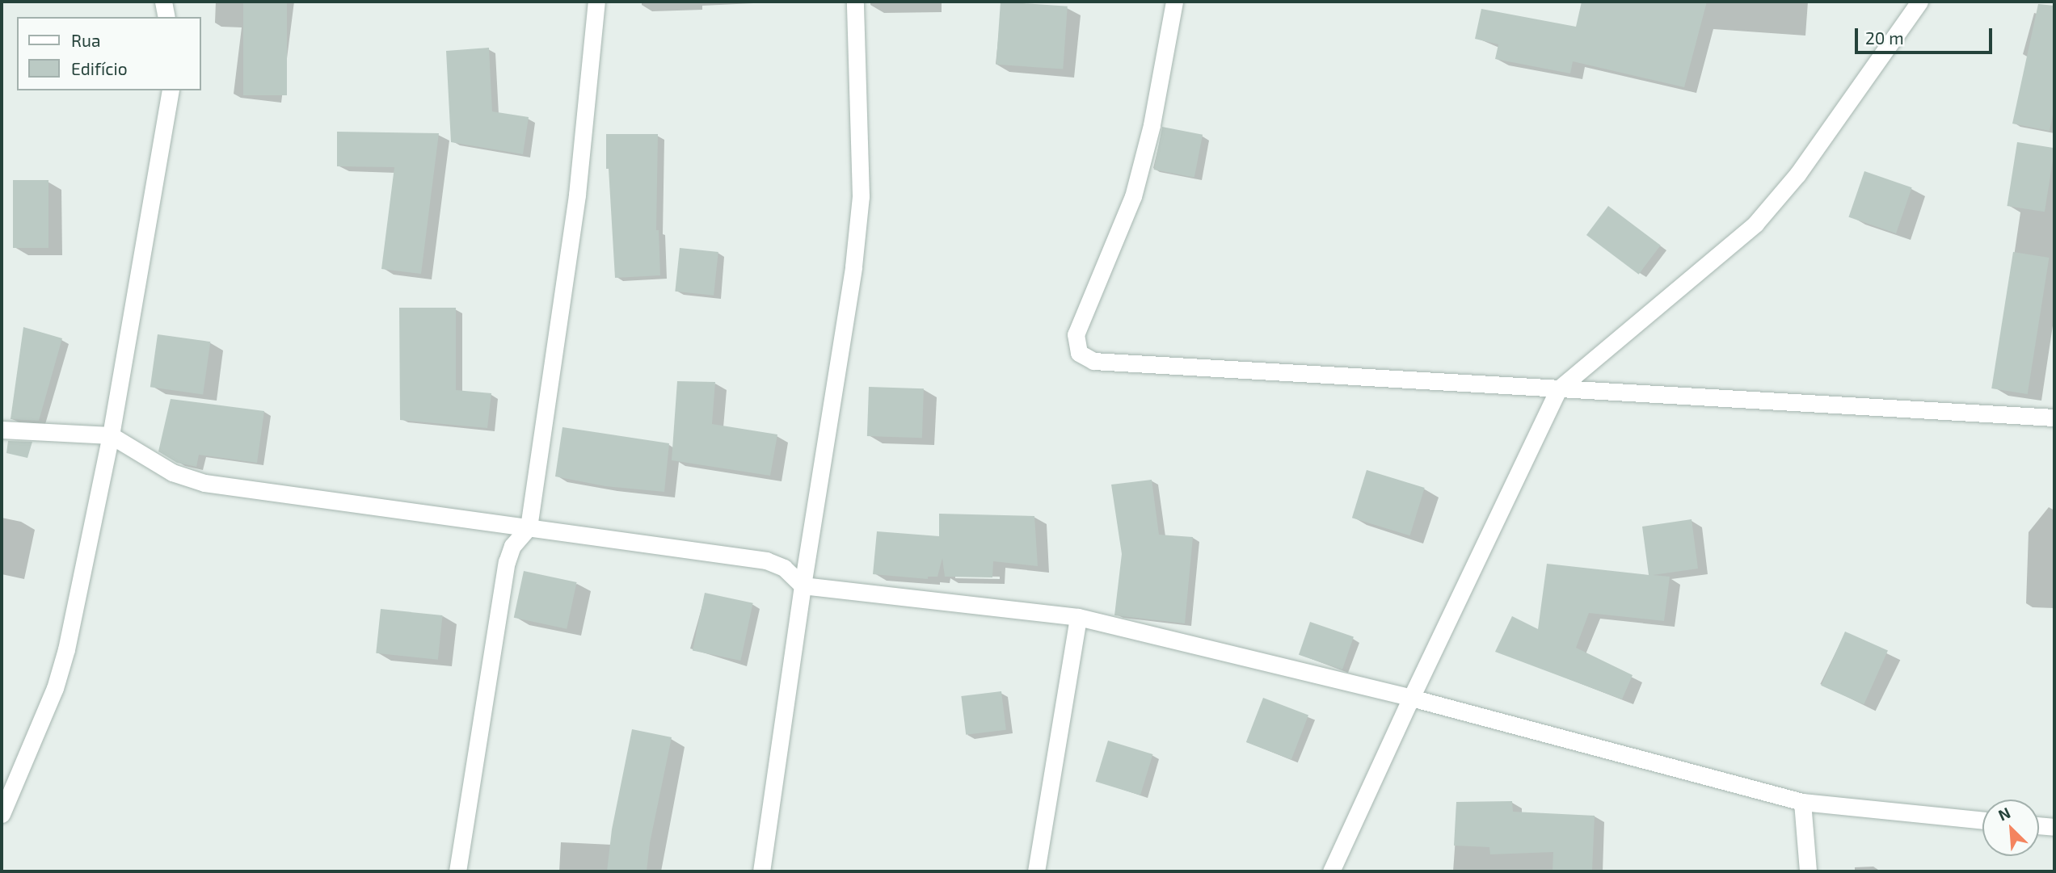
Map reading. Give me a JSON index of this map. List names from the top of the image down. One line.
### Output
{"legend":["Rua","Edifício"],"scale_bar":"20 m","north":"top left"}
